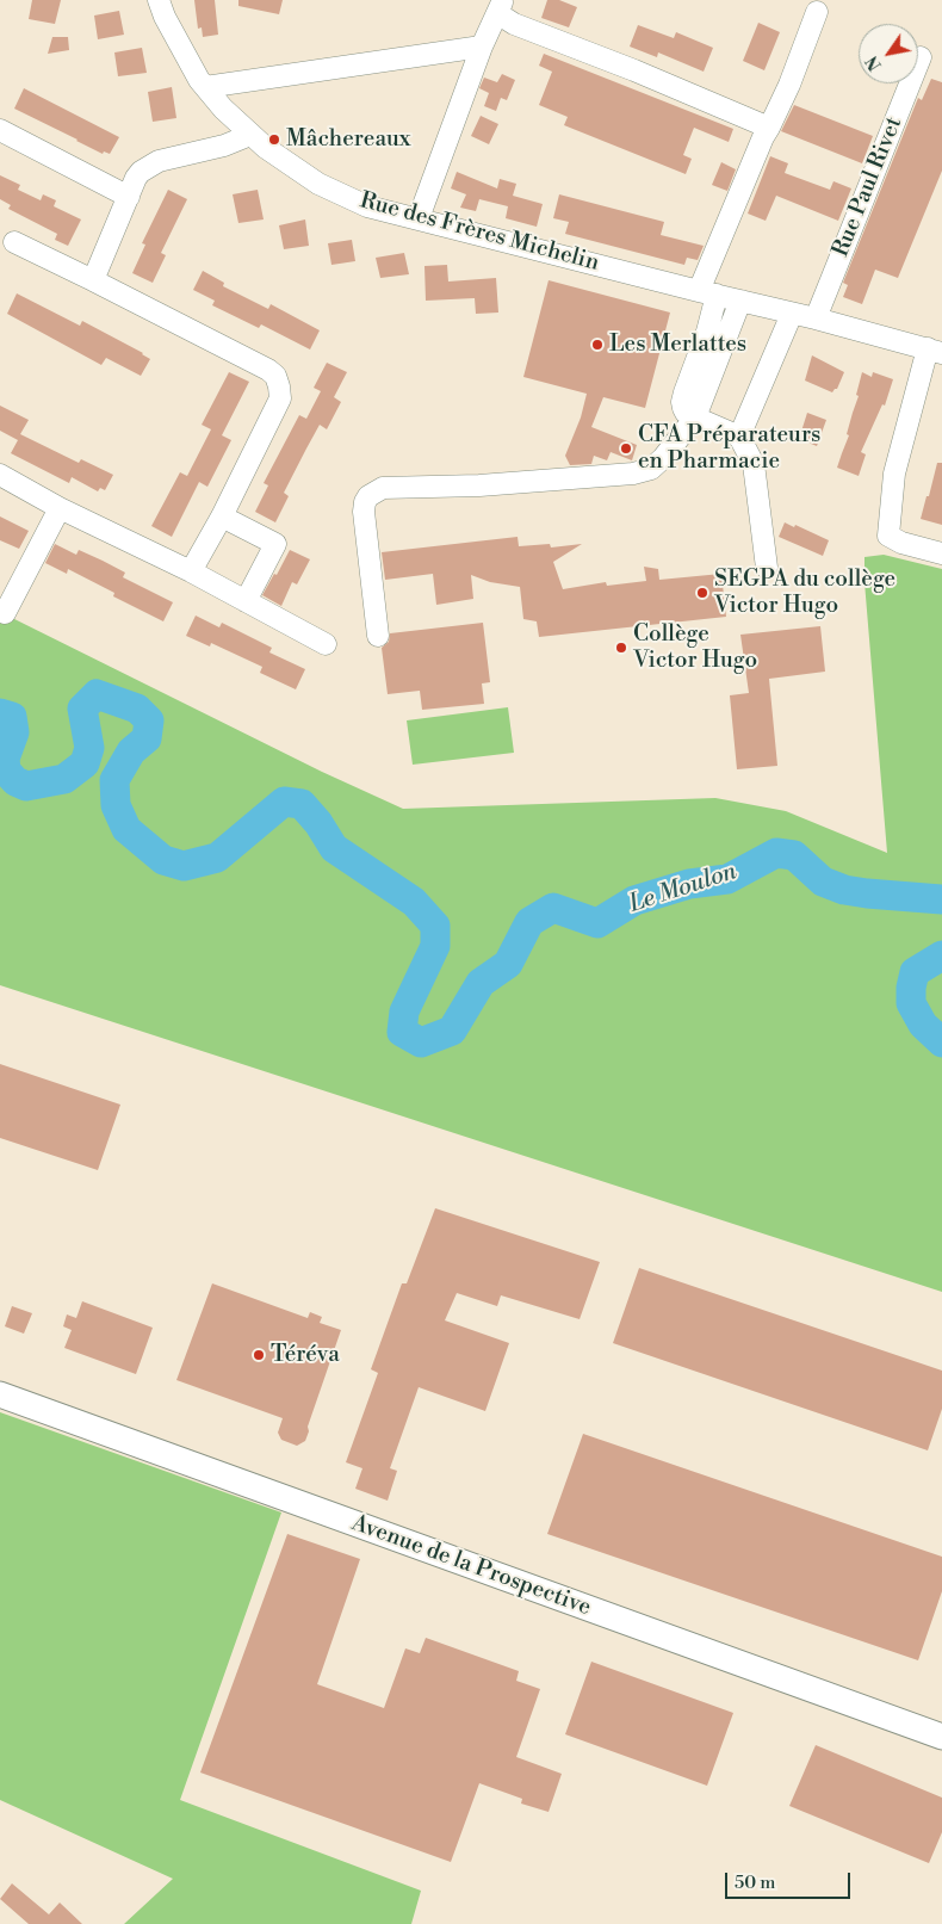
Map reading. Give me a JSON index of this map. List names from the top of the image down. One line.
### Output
{"streets":{"main road":["Avenue de la Prospective"],"street":["Rue Paul Rivet","Rue des Frères Michelin"]},"crossings":[["Rue Paul Rivet","Rue des Frères Michelin"]],"water":["Le Moulon"],"places":["Mâchereaux","Les Merlattes","CFA Préparateurs en Pharmacie","SEGPA du collège Victor Hugo","Collège Victor Hugo","Téréva"],"scale_bar":"50 m","north":"bottom left"}
